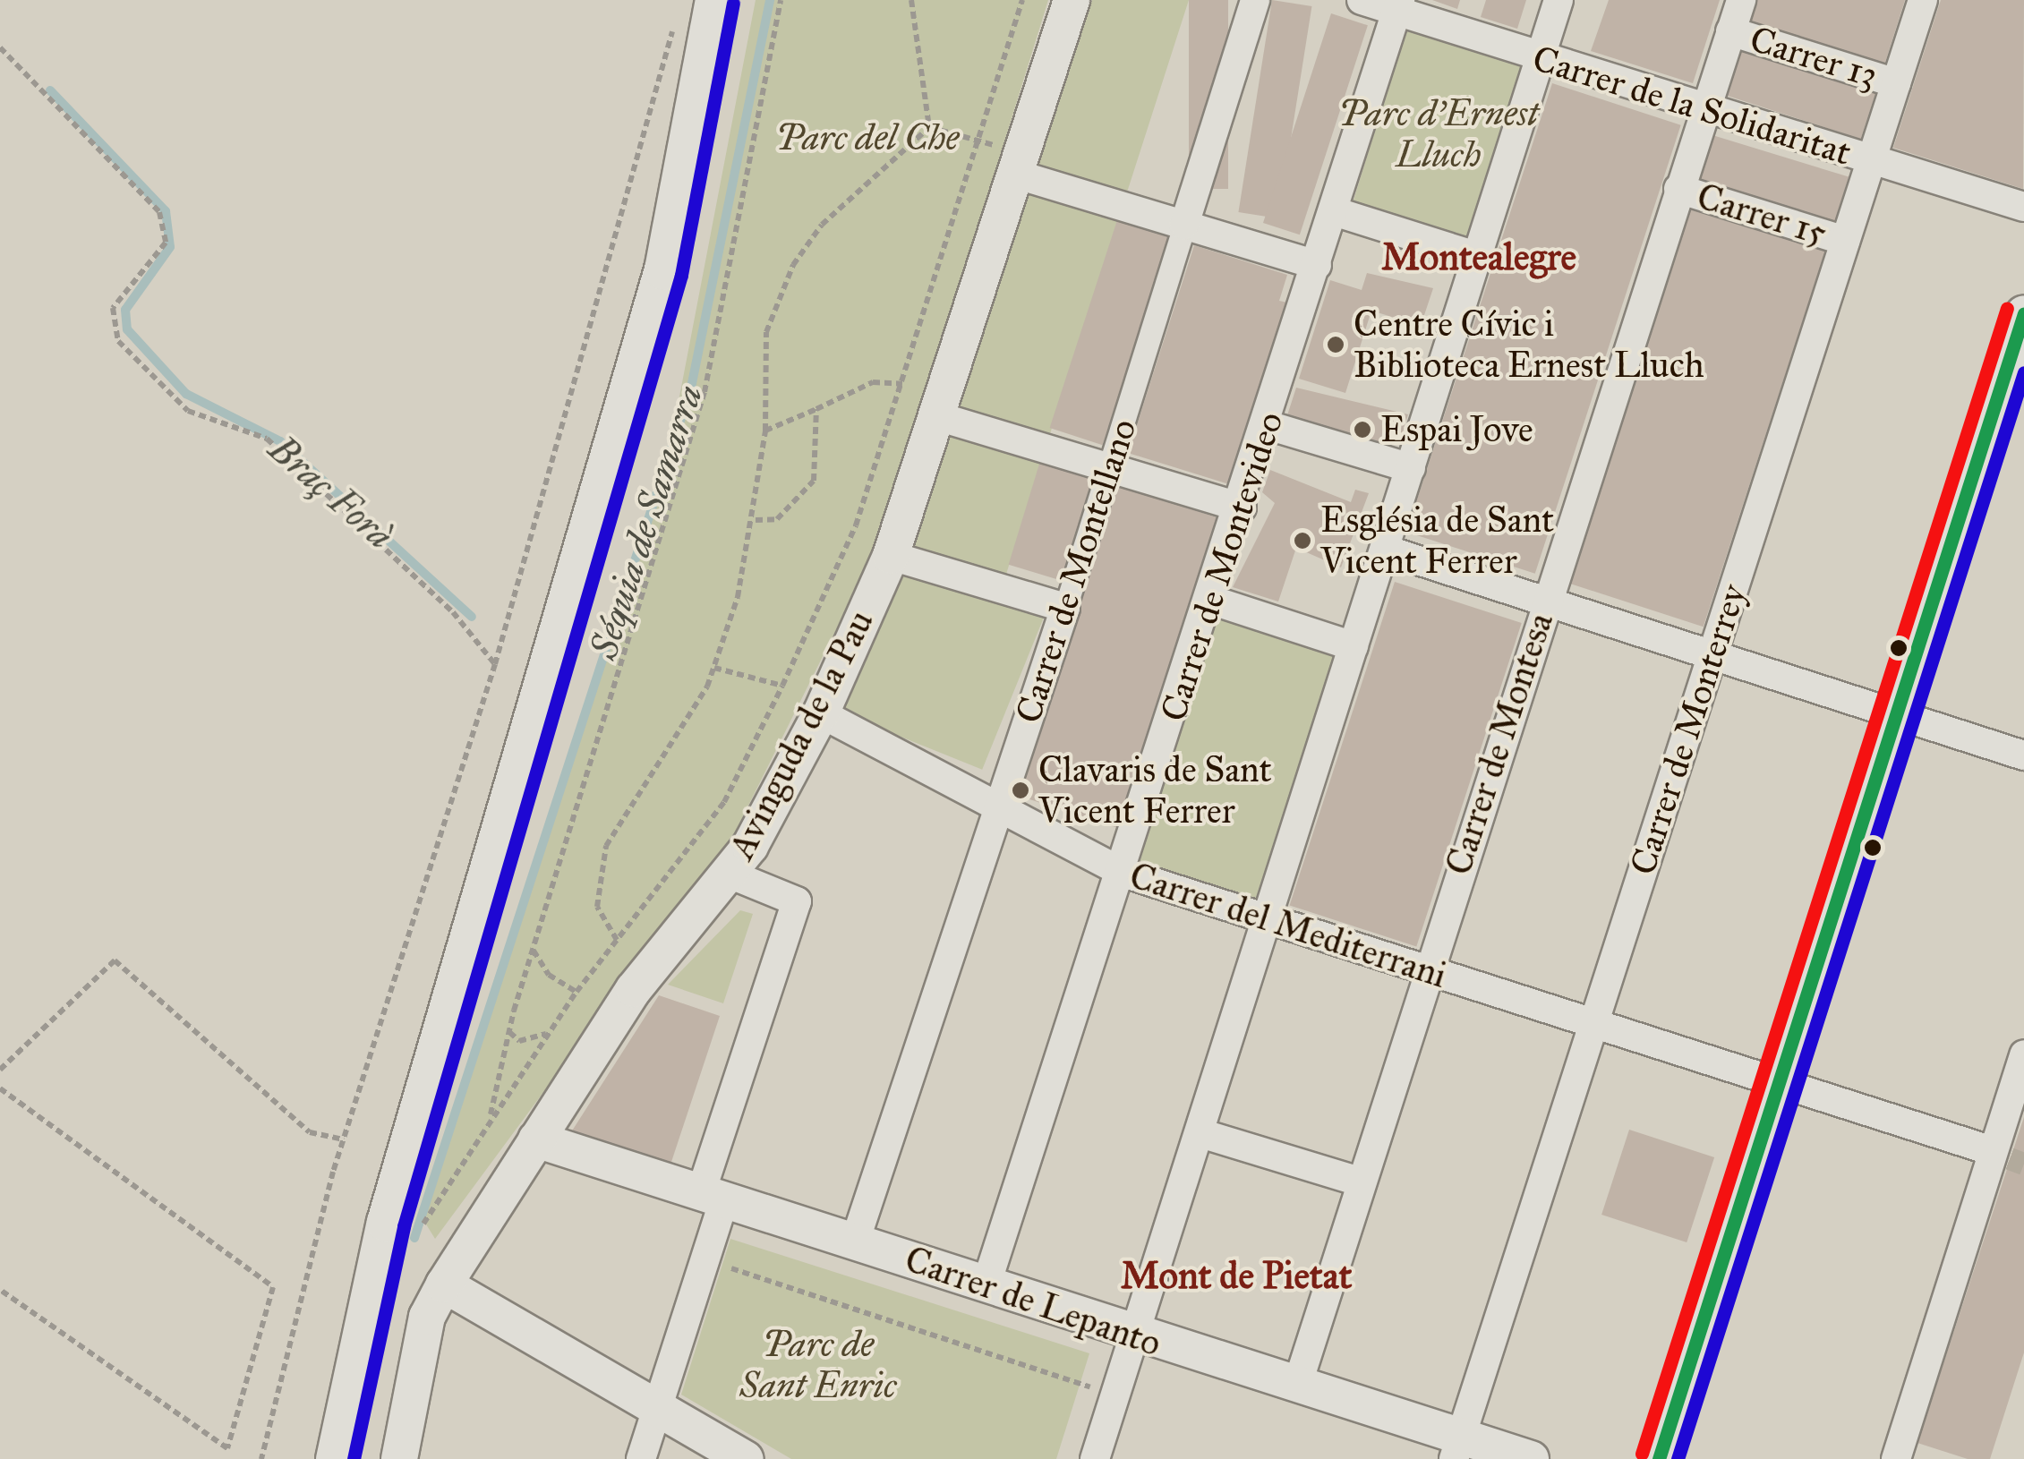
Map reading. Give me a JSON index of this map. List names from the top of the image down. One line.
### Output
{"streets":{"street":["Carrer 13","Carrer de la Solidaritat","Carrer 15","Carrer de Montevideo","Carrer de Montellano","Carrer de Monterrey","Avinguda de la Pau","Carrer de Montesa","Carrer del Mediterrani","Carrer de Lepanto"]},"crossings":[["Carrer 13","Carrer de Monterrey"],["Carrer 13","Carrer de Montesa"],["Carrer de la Solidaritat","Carrer de Montevideo"],["Carrer de la Solidaritat","Carrer de Monterrey"],["Carrer de la Solidaritat","Carrer de Montesa"],["Carrer 15","Carrer de Monterrey"],["Carrer 15","Carrer de Montesa"],["Carrer de Montevideo","Carrer del Mediterrani"],["Carrer de Montevideo","Carrer de Lepanto"],["Carrer de Montellano","Carrer del Mediterrani"],["Carrer de Montellano","Carrer de Lepanto"],["Carrer de Monterrey","Carrer del Mediterrani"],["Carrer de Monterrey","Carrer de Lepanto"],["Avinguda de la Pau","Carrer del Mediterrani"],["Avinguda de la Pau","Carrer de Lepanto"],["Carrer de Montesa","Carrer del Mediterrani"],["Carrer de Montesa","Carrer de Lepanto"]],"districts":["Montealegre","Mont de Pietat"],"water":["Braç Forà","Séquia de Samarra"],"parks":["Parc d'Ernest Lluch","Parc del Che","Parc de Sant Enric"],"places":["Centre Cívic i Biblioteca Ernest Lluch","Espai Jove","Església de Sant Vicent Ferrer","Clavaris de Sant Vicent Ferrer"]}
